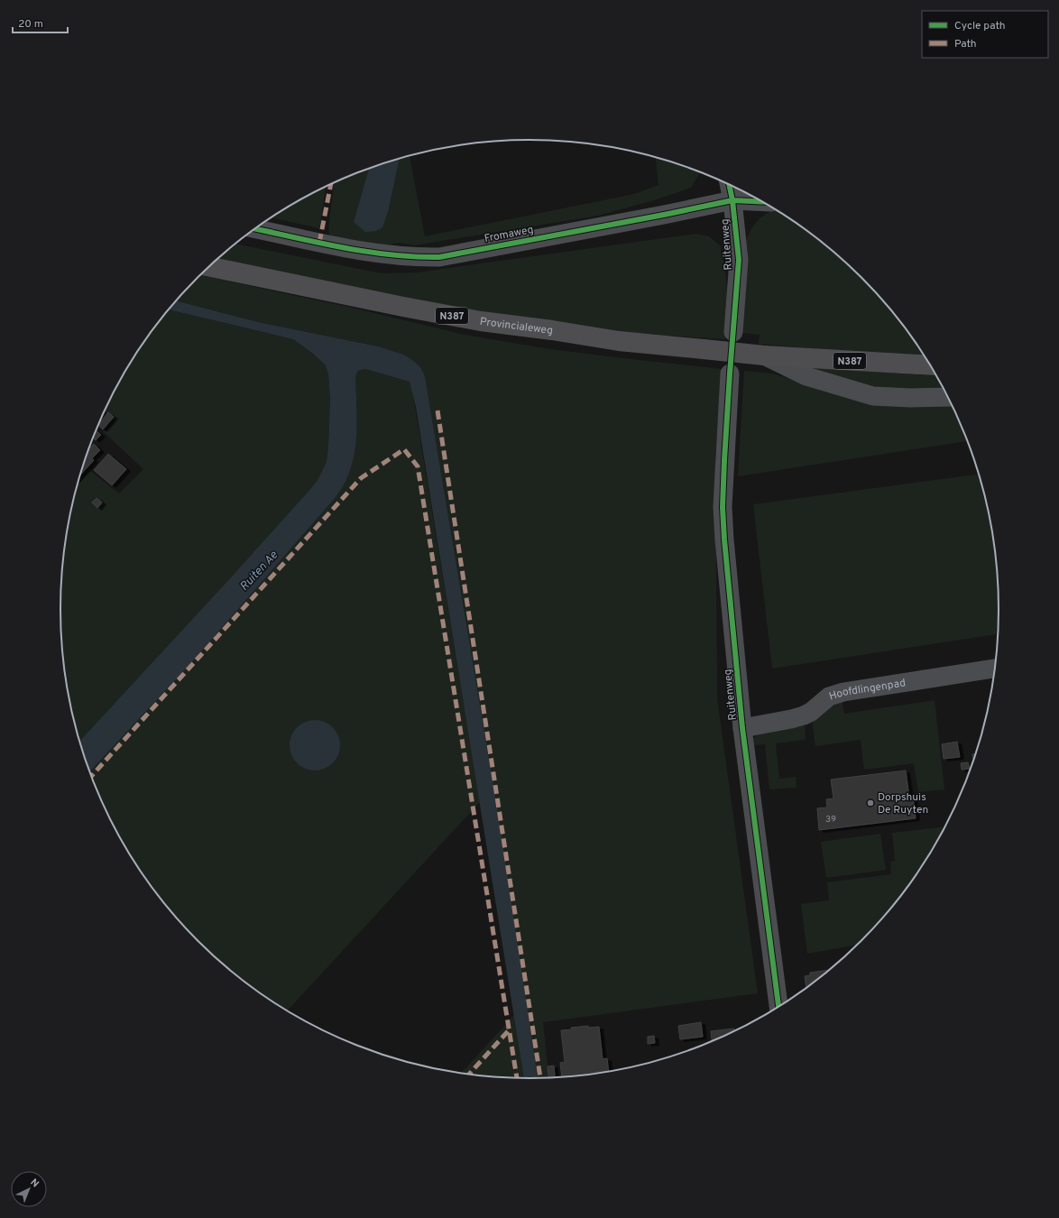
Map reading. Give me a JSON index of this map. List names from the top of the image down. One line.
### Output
{"streets":{"highway":["N387","Provincialeweg"],"street":["Fromaweg","Ruitenweg","Hoofdlingenpad"]},"crossings":[["Fromaweg","Ruitenweg"],["Ruitenweg","Hoofdlingenpad"],["N387","Provincialeweg"]],"water":["Ruiten Ae"],"places":["Dorpshuis De Ruyten"],"house_numbers":["39"],"legend":["Cycle path","Path"],"scale_bar":"20 m","north":"top right"}
